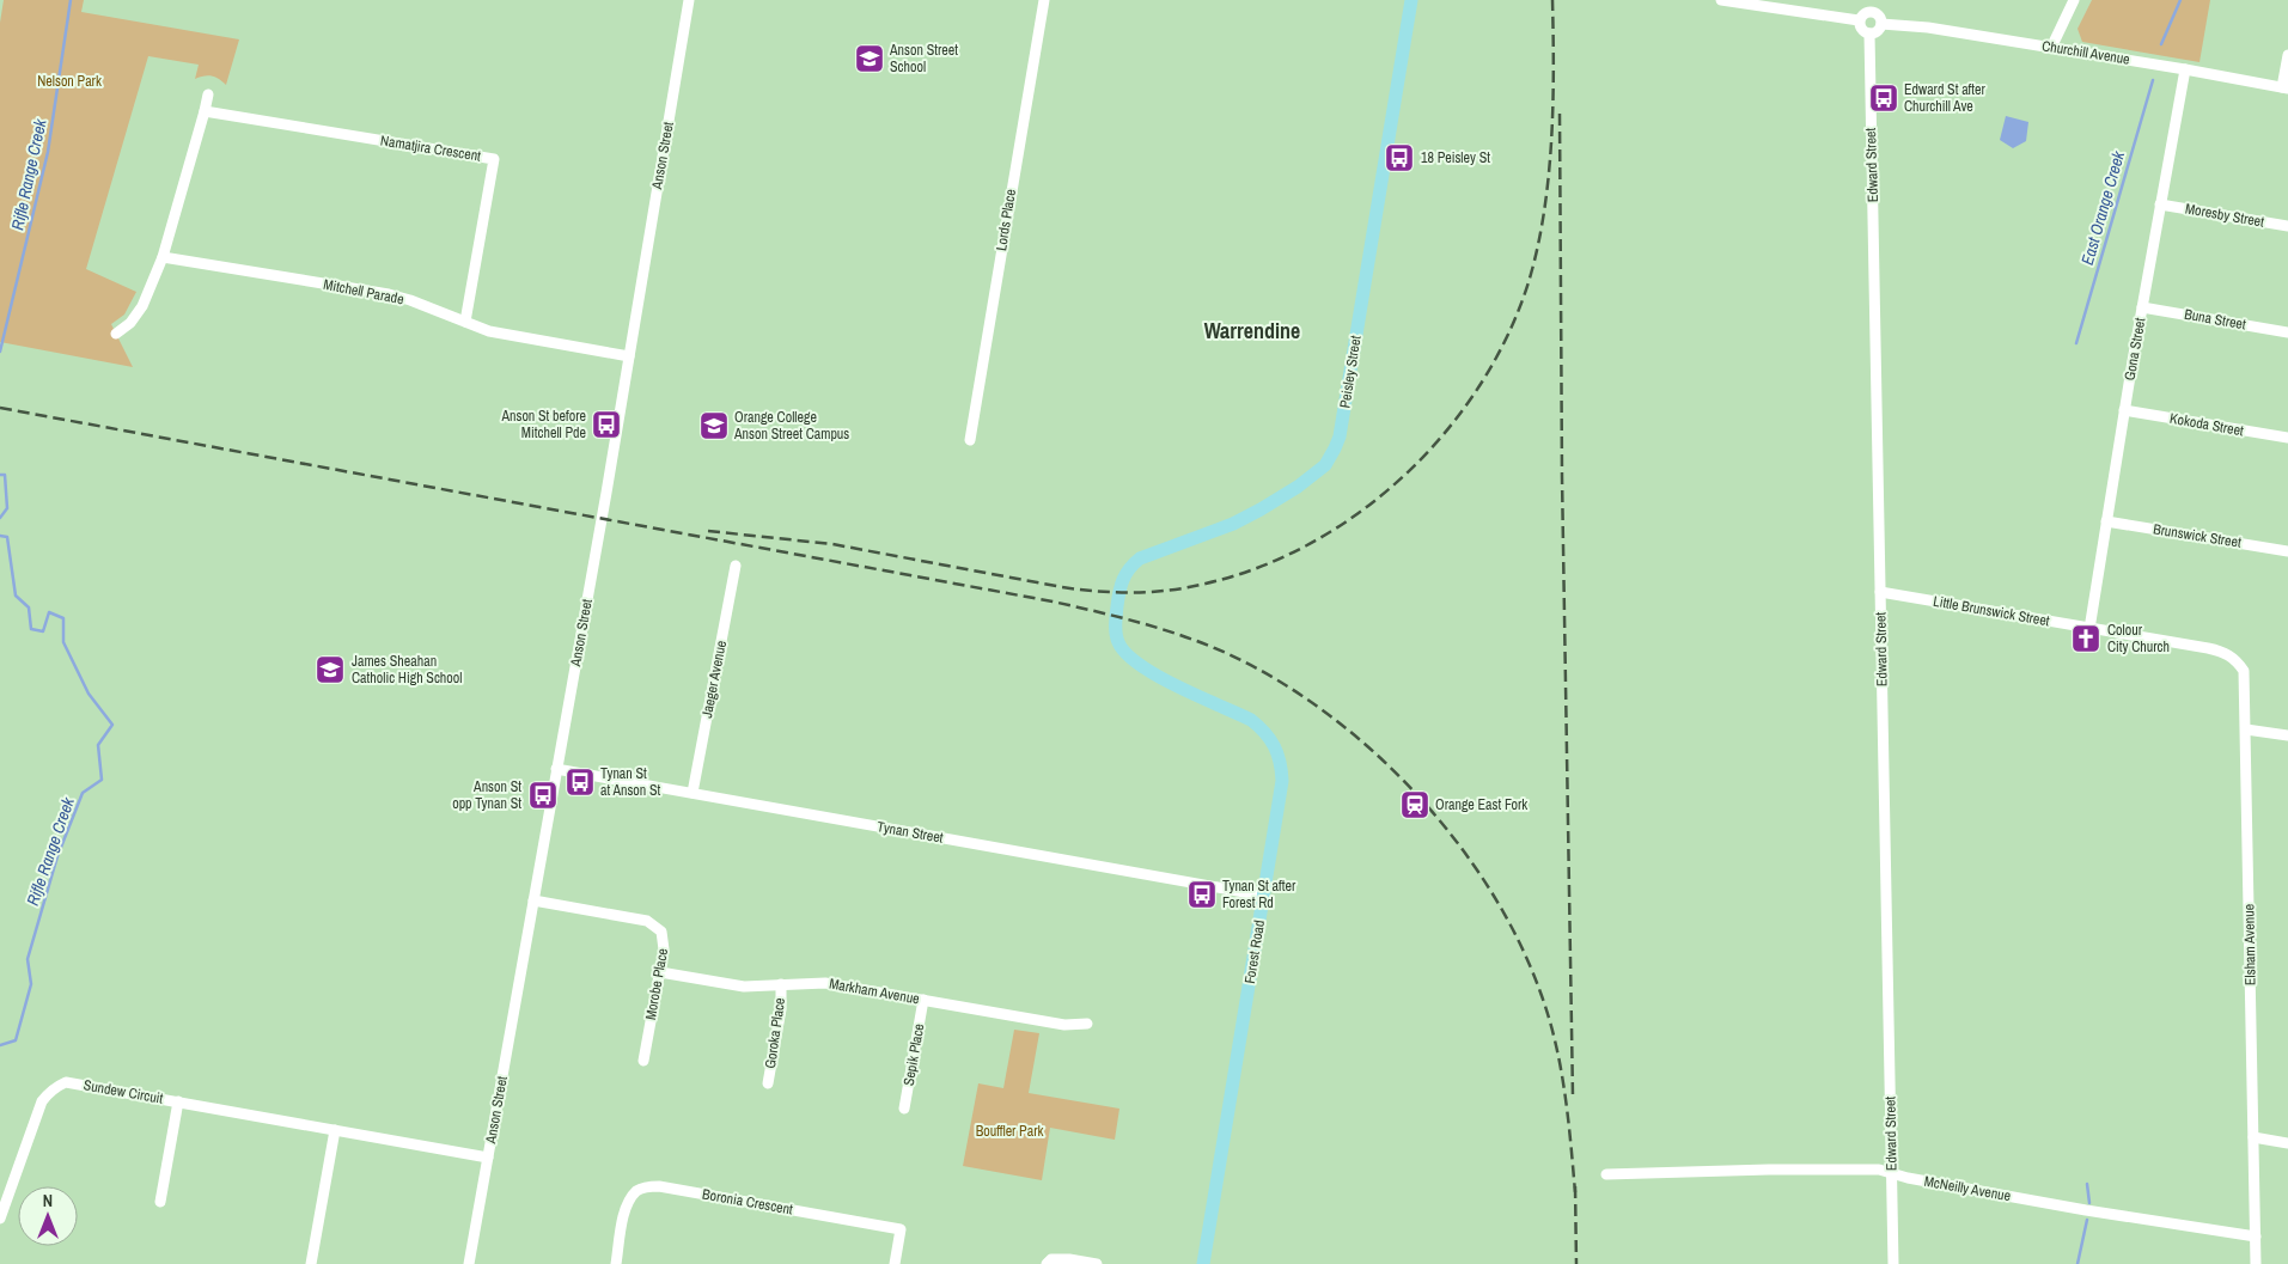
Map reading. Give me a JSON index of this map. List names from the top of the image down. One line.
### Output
{"streets":{"main road":["Peisley Street","Forest Road"],"street":["Churchill Avenue","Namatjira Crescent","Anson Street","Edward Street","Moresby Street","Lords Place","Mitchell Parade","Buna Street","Gona Street","Kokoda Street","Brunswick Street","Little Brunswick Street","Jaeger Avenue","Tynan Street","Elsham Avenue","Morobe Place","Markham Avenue","Goroka Place","Sepik Place","Sundew Circuit","McNeilly Avenue","Boronia Crescent"]},"crossings":[["Churchill Avenue","Edward Street"],["Churchill Avenue","Gona Street"],["Namatjira Crescent","Mitchell Parade"],["Anson Street","Mitchell Parade"],["Anson Street","Tynan Street"],["Anson Street","Morobe Place"],["Anson Street","Sundew Circuit"],["Edward Street","Little Brunswick Street"],["Edward Street","McNeilly Avenue"],["Moresby Street","Gona Street"],["Buna Street","Gona Street"],["Gona Street","Kokoda Street"],["Gona Street","Brunswick Street"],["Gona Street","Little Brunswick Street"],["Peisley Street","Forest Road"],["Little Brunswick Street","Elsham Avenue"],["Jaeger Avenue","Tynan Street"],["Tynan Street","Forest Road"],["Elsham Avenue","McNeilly Avenue"],["Morobe Place","Markham Avenue"],["Markham Avenue","Goroka Place"],["Markham Avenue","Sepik Place"]],"districts":["Warrendine"],"water":["Rifle Range Creek","East Orange Creek"],"parks":["Nelson Park","Bouffler Park"],"places":{"school or university":["Anson Street School","Orange College Anson Street Campus","James Sheahan Catholic High School"],"bus stop":["Edward St after Churchill Ave","18 Peisley St","Anson St before Mitchell Pde","Tynan St at Anson St","Anson St opp Tynan St","Tynan St after Forest Rd"],"church":["Colour City Church"],"station":["Orange East Fork"]},"north":"top"}
